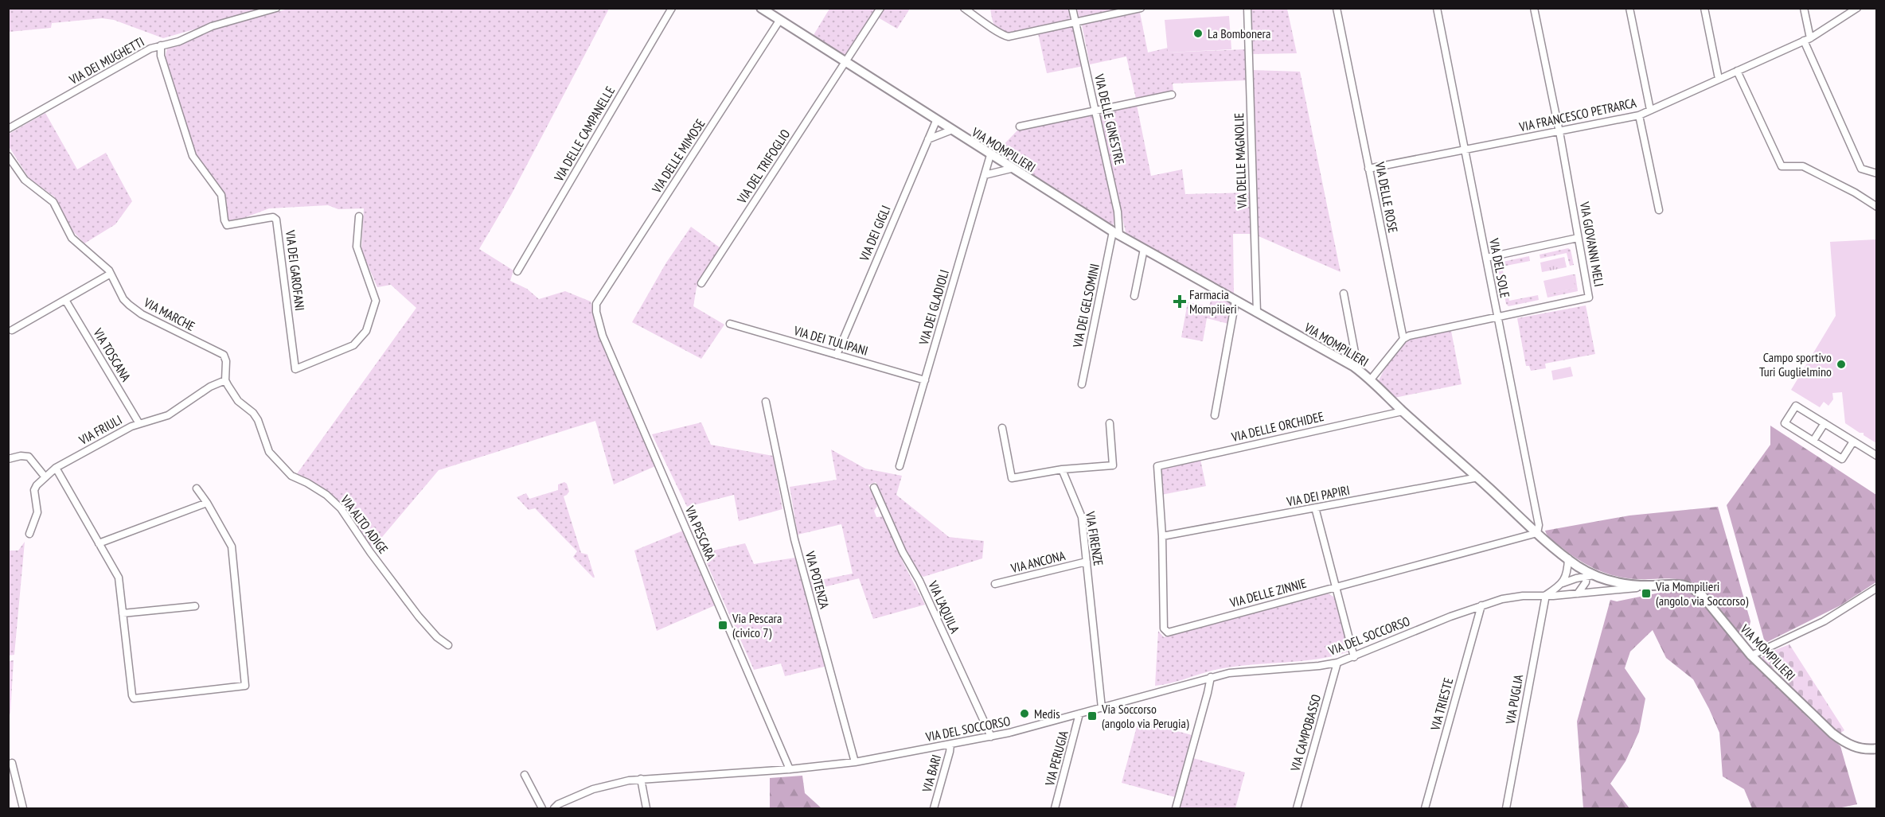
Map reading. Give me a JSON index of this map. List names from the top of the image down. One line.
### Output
{"streets":{"street":["VIA DEI MUGHETTI","VIA FRANCESCO PETRARCA","VIA DELLE GINESTRE","VIA DELLE CAMPANELLE","VIA MOMPILIERI","VIA DELLE MIMOSE","VIA DELLE MAGNOLIE","VIA DEL TRIFOGLIO","VIA DELLE ROSE","VIA DEI GIGLI","VIA GIOVANNI MELI","VIA DEL SOLE","VIA DEI GAROFANI","VIA DEI GELSOMINI","VIA DEI GLADIOLI","VIA MARCHE","VIA DEI TULIPANI","VIA TOSCANA","VIA DELLE ORCHIDEE","VIA FRIULI","VIA DEI PAPIRI","VIA ALTO ADIGE","VIA PESCARA","VIA FIRENZE","VIA ANCONA","VIA POTENZA","VIA DELLE ZINNIE","VIA L'AQUILA","VIA DEL SOCCORSO","VIA PUGLIA","VIA TRIESTE","VIA CAMPOBASSO","VIA PERUGIA","VIA BARI"]},"crossings":[["VIA DEI MUGHETTI","VIA DEI GAROFANI"],["VIA FRANCESCO PETRARCA","VIA DELLE ROSE"],["VIA FRANCESCO PETRARCA","VIA GIOVANNI MELI"],["VIA FRANCESCO PETRARCA","VIA DEL SOLE"],["VIA DELLE GINESTRE","VIA MOMPILIERI"],["VIA DELLE GINESTRE","VIA DEI GELSOMINI"],["VIA MOMPILIERI","VIA DELLE MIMOSE"],["VIA MOMPILIERI","VIA DELLE MAGNOLIE"],["VIA MOMPILIERI","VIA DEL TRIFOGLIO"],["VIA MOMPILIERI","VIA DEI GIGLI"],["VIA MOMPILIERI","VIA DEL SOLE"],["VIA MOMPILIERI","VIA DEI GELSOMINI"],["VIA MOMPILIERI","VIA DEI GLADIOLI"],["VIA MOMPILIERI","VIA DELLE ORCHIDEE"],["VIA MOMPILIERI","VIA DEI PAPIRI"],["VIA MOMPILIERI","VIA DELLE ZINNIE"],["VIA MOMPILIERI","VIA DEL SOCCORSO"],["VIA DELLE MIMOSE","VIA PESCARA"],["VIA DELLE ROSE","VIA GIOVANNI MELI"],["VIA DEI GIGLI","VIA DEI TULIPANI"],["VIA GIOVANNI MELI","VIA DEL SOLE"],["VIA DEL SOLE","VIA DELLE ZINNIE"],["VIA DEI GLADIOLI","VIA DEI TULIPANI"],["VIA MARCHE","VIA FRIULI"],["VIA MARCHE","VIA ALTO ADIGE"],["VIA TOSCANA","VIA FRIULI"],["VIA DELLE ORCHIDEE","VIA DELLE ZINNIE"],["VIA FRIULI","VIA ALTO ADIGE"],["VIA DEI PAPIRI","VIA DELLE ZINNIE"],["VIA PESCARA","VIA DEL SOCCORSO"],["VIA FIRENZE","VIA ANCONA"],["VIA FIRENZE","VIA DEL SOCCORSO"],["VIA POTENZA","VIA DEL SOCCORSO"],["VIA L'AQUILA","VIA DEL SOCCORSO"],["VIA DEL SOCCORSO","VIA PUGLIA"],["VIA DEL SOCCORSO","VIA TRIESTE"],["VIA DEL SOCCORSO","VIA CAMPOBASSO"],["VIA DEL SOCCORSO","VIA PERUGIA"],["VIA DEL SOCCORSO","VIA BARI"]],"places":{"other":["La Bombonera","Campo sportivo Turi Guglielmino","Medis"],"health":["Farmacia Mompilieri"],"transit":["Via Mompilieri (angolo via Soccorso)","Via Pescara (civico 7)","Via Soccorso (angolo via Perugia)"]}}
